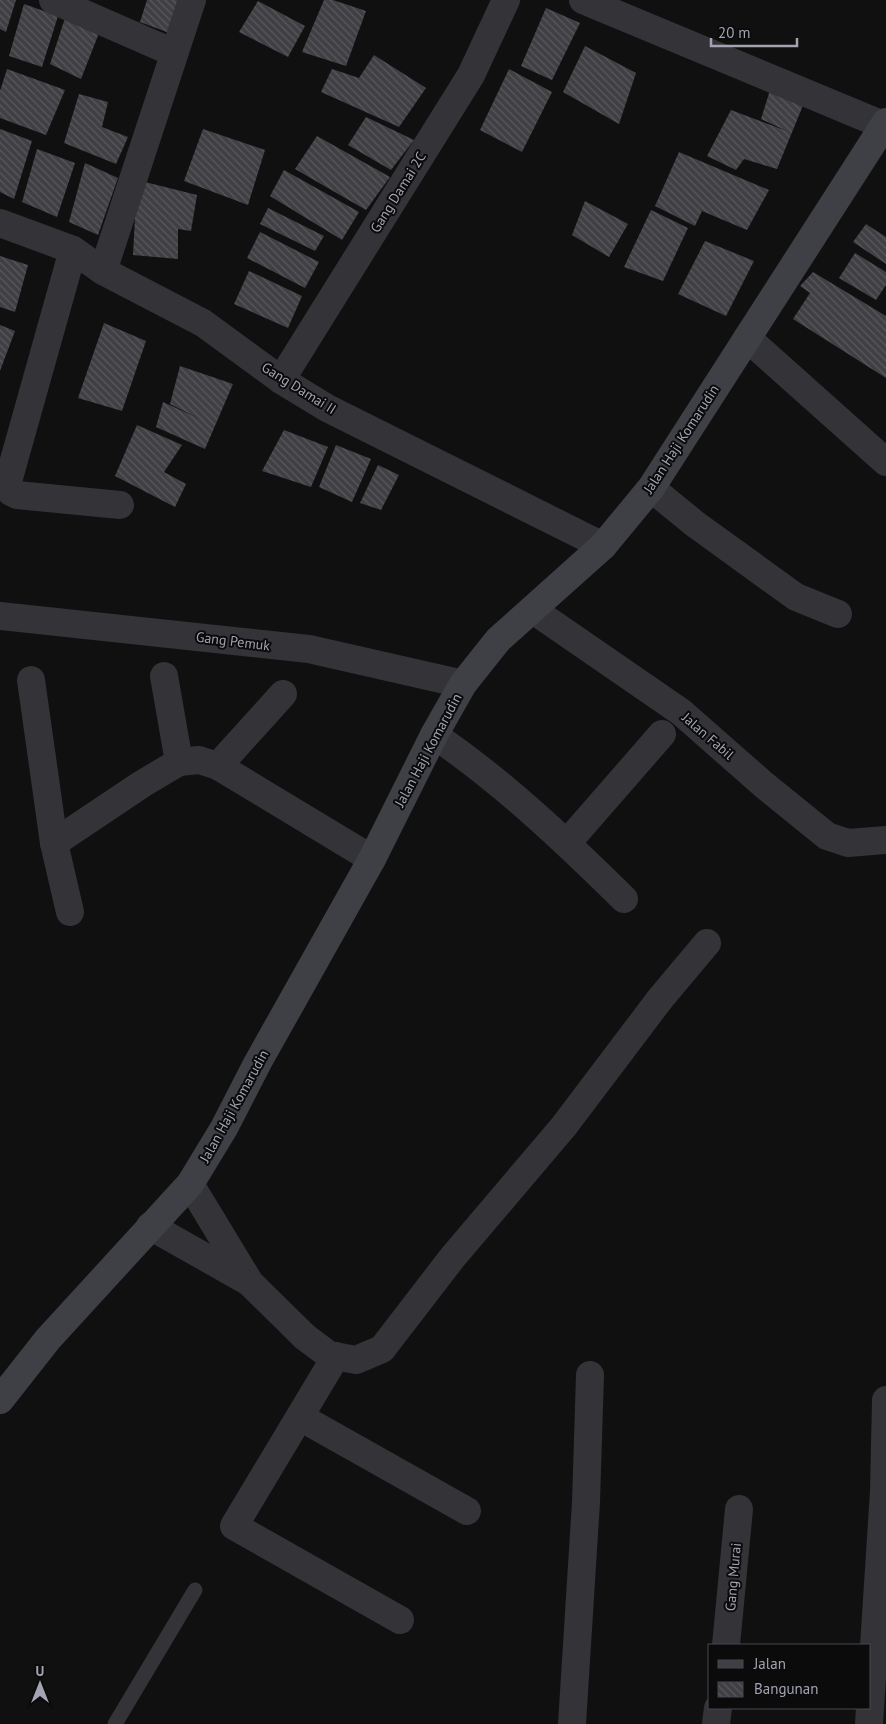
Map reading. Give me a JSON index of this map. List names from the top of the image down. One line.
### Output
{"streets":{"street":["Gang Damai 2C","Gang Damai II","Jalan Haji Komarudin","Gang Pemuk","Jalan Fabil","Gang Murai"]},"crossings":[["Gang Damai 2C","Gang Damai II"],["Gang Damai II","Jalan Haji Komarudin"],["Jalan Haji Komarudin","Gang Pemuk"],["Jalan Haji Komarudin","Jalan Fabil"]],"legend":["Jalan","Bangunan"],"scale_bar":"20 m","north":"top"}
